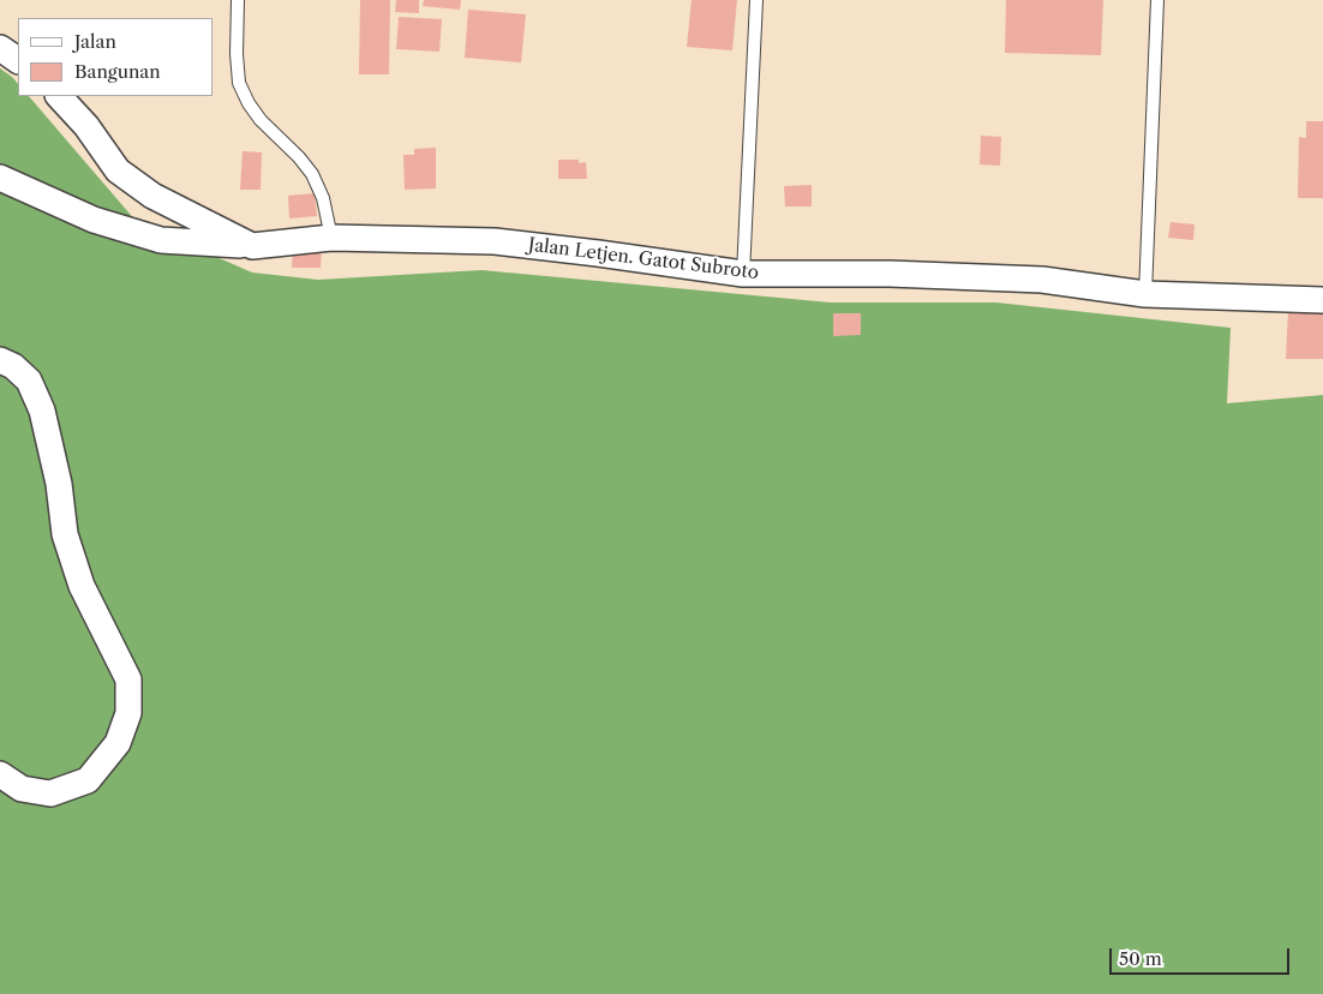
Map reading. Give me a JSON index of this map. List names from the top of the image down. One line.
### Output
{"streets":{"street":["Jalan Letjen. Gatot Subroto"]},"legend":["Jalan","Bangunan"],"scale_bar":"50 m"}
